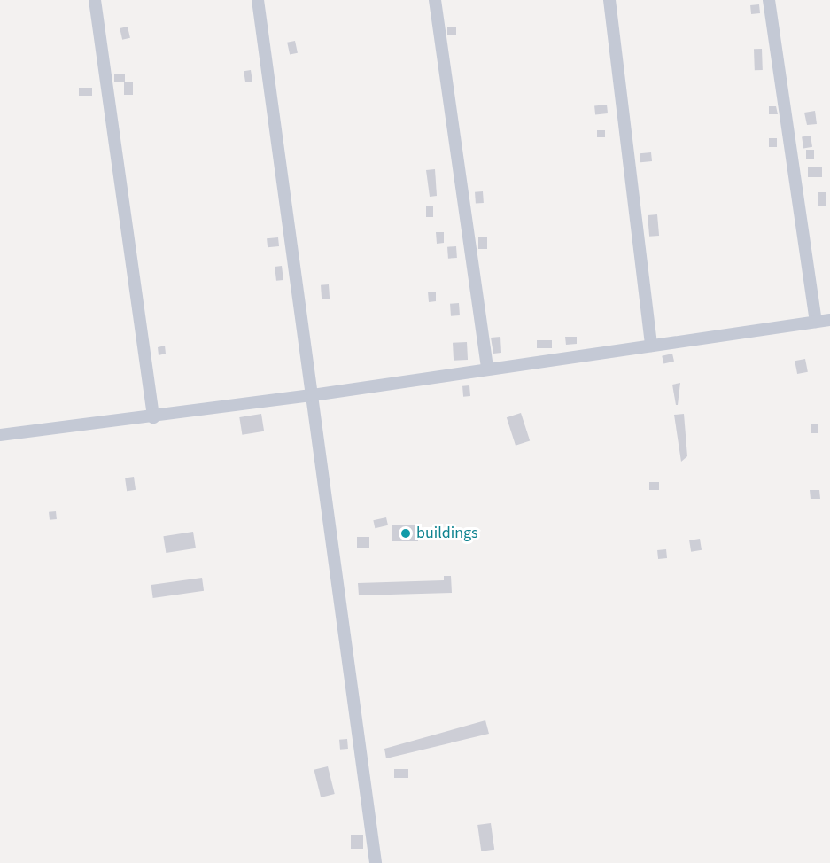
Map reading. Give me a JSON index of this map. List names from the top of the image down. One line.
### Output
{"places":["buildings"]}
